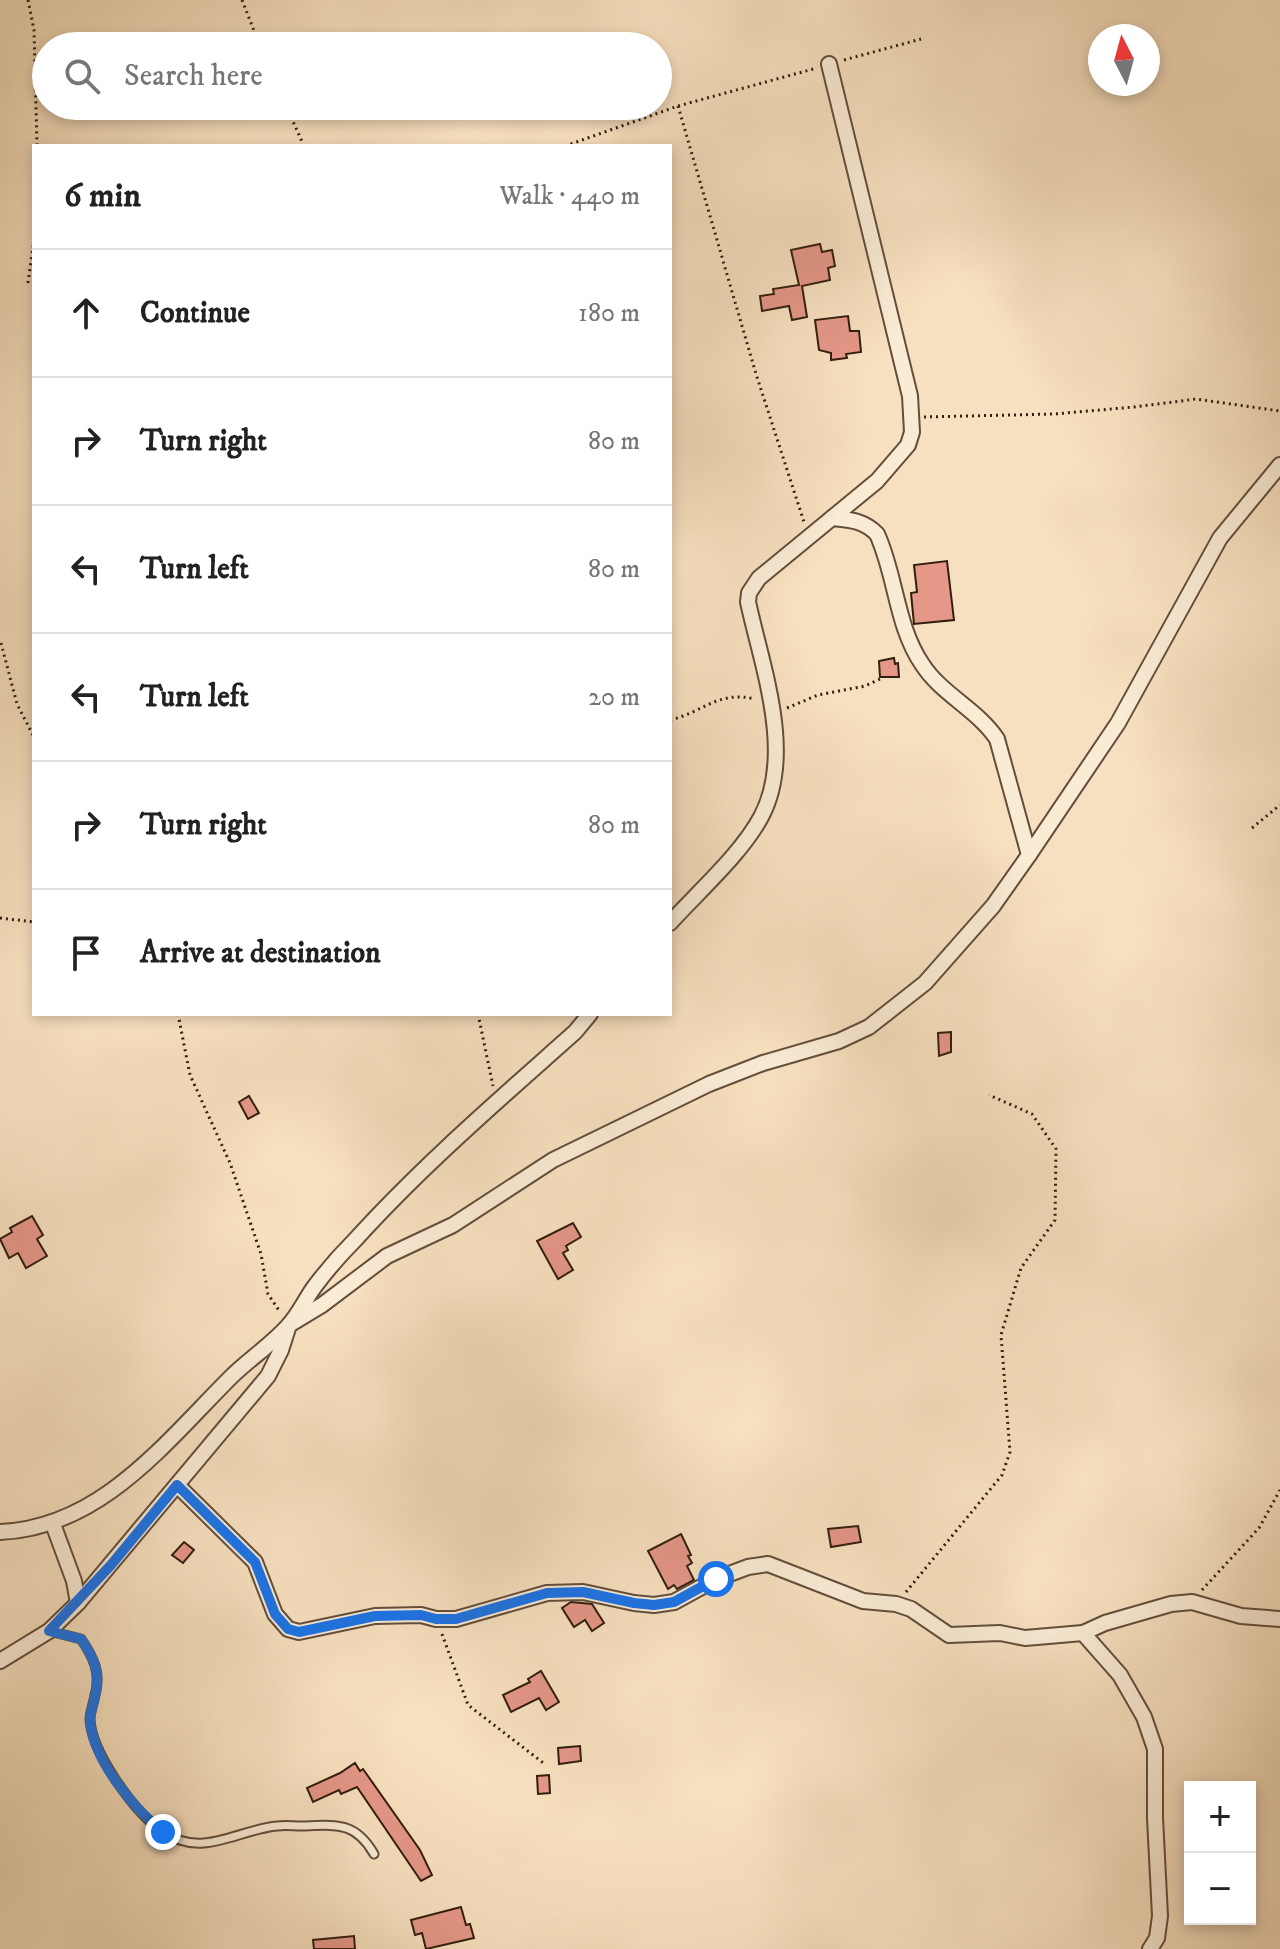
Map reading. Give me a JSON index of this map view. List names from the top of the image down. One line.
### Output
{"north":"top","page":{"search":"Search here","heading":["6 min","Walk · 440 m"],"list":[["Continue","180 m"],["Turn right","80 m"],["Turn left","80 m"],["Turn left","20 m"],["Turn right","80 m"],"Arrive at destination"],"map_buttons":["+","−"]}}
